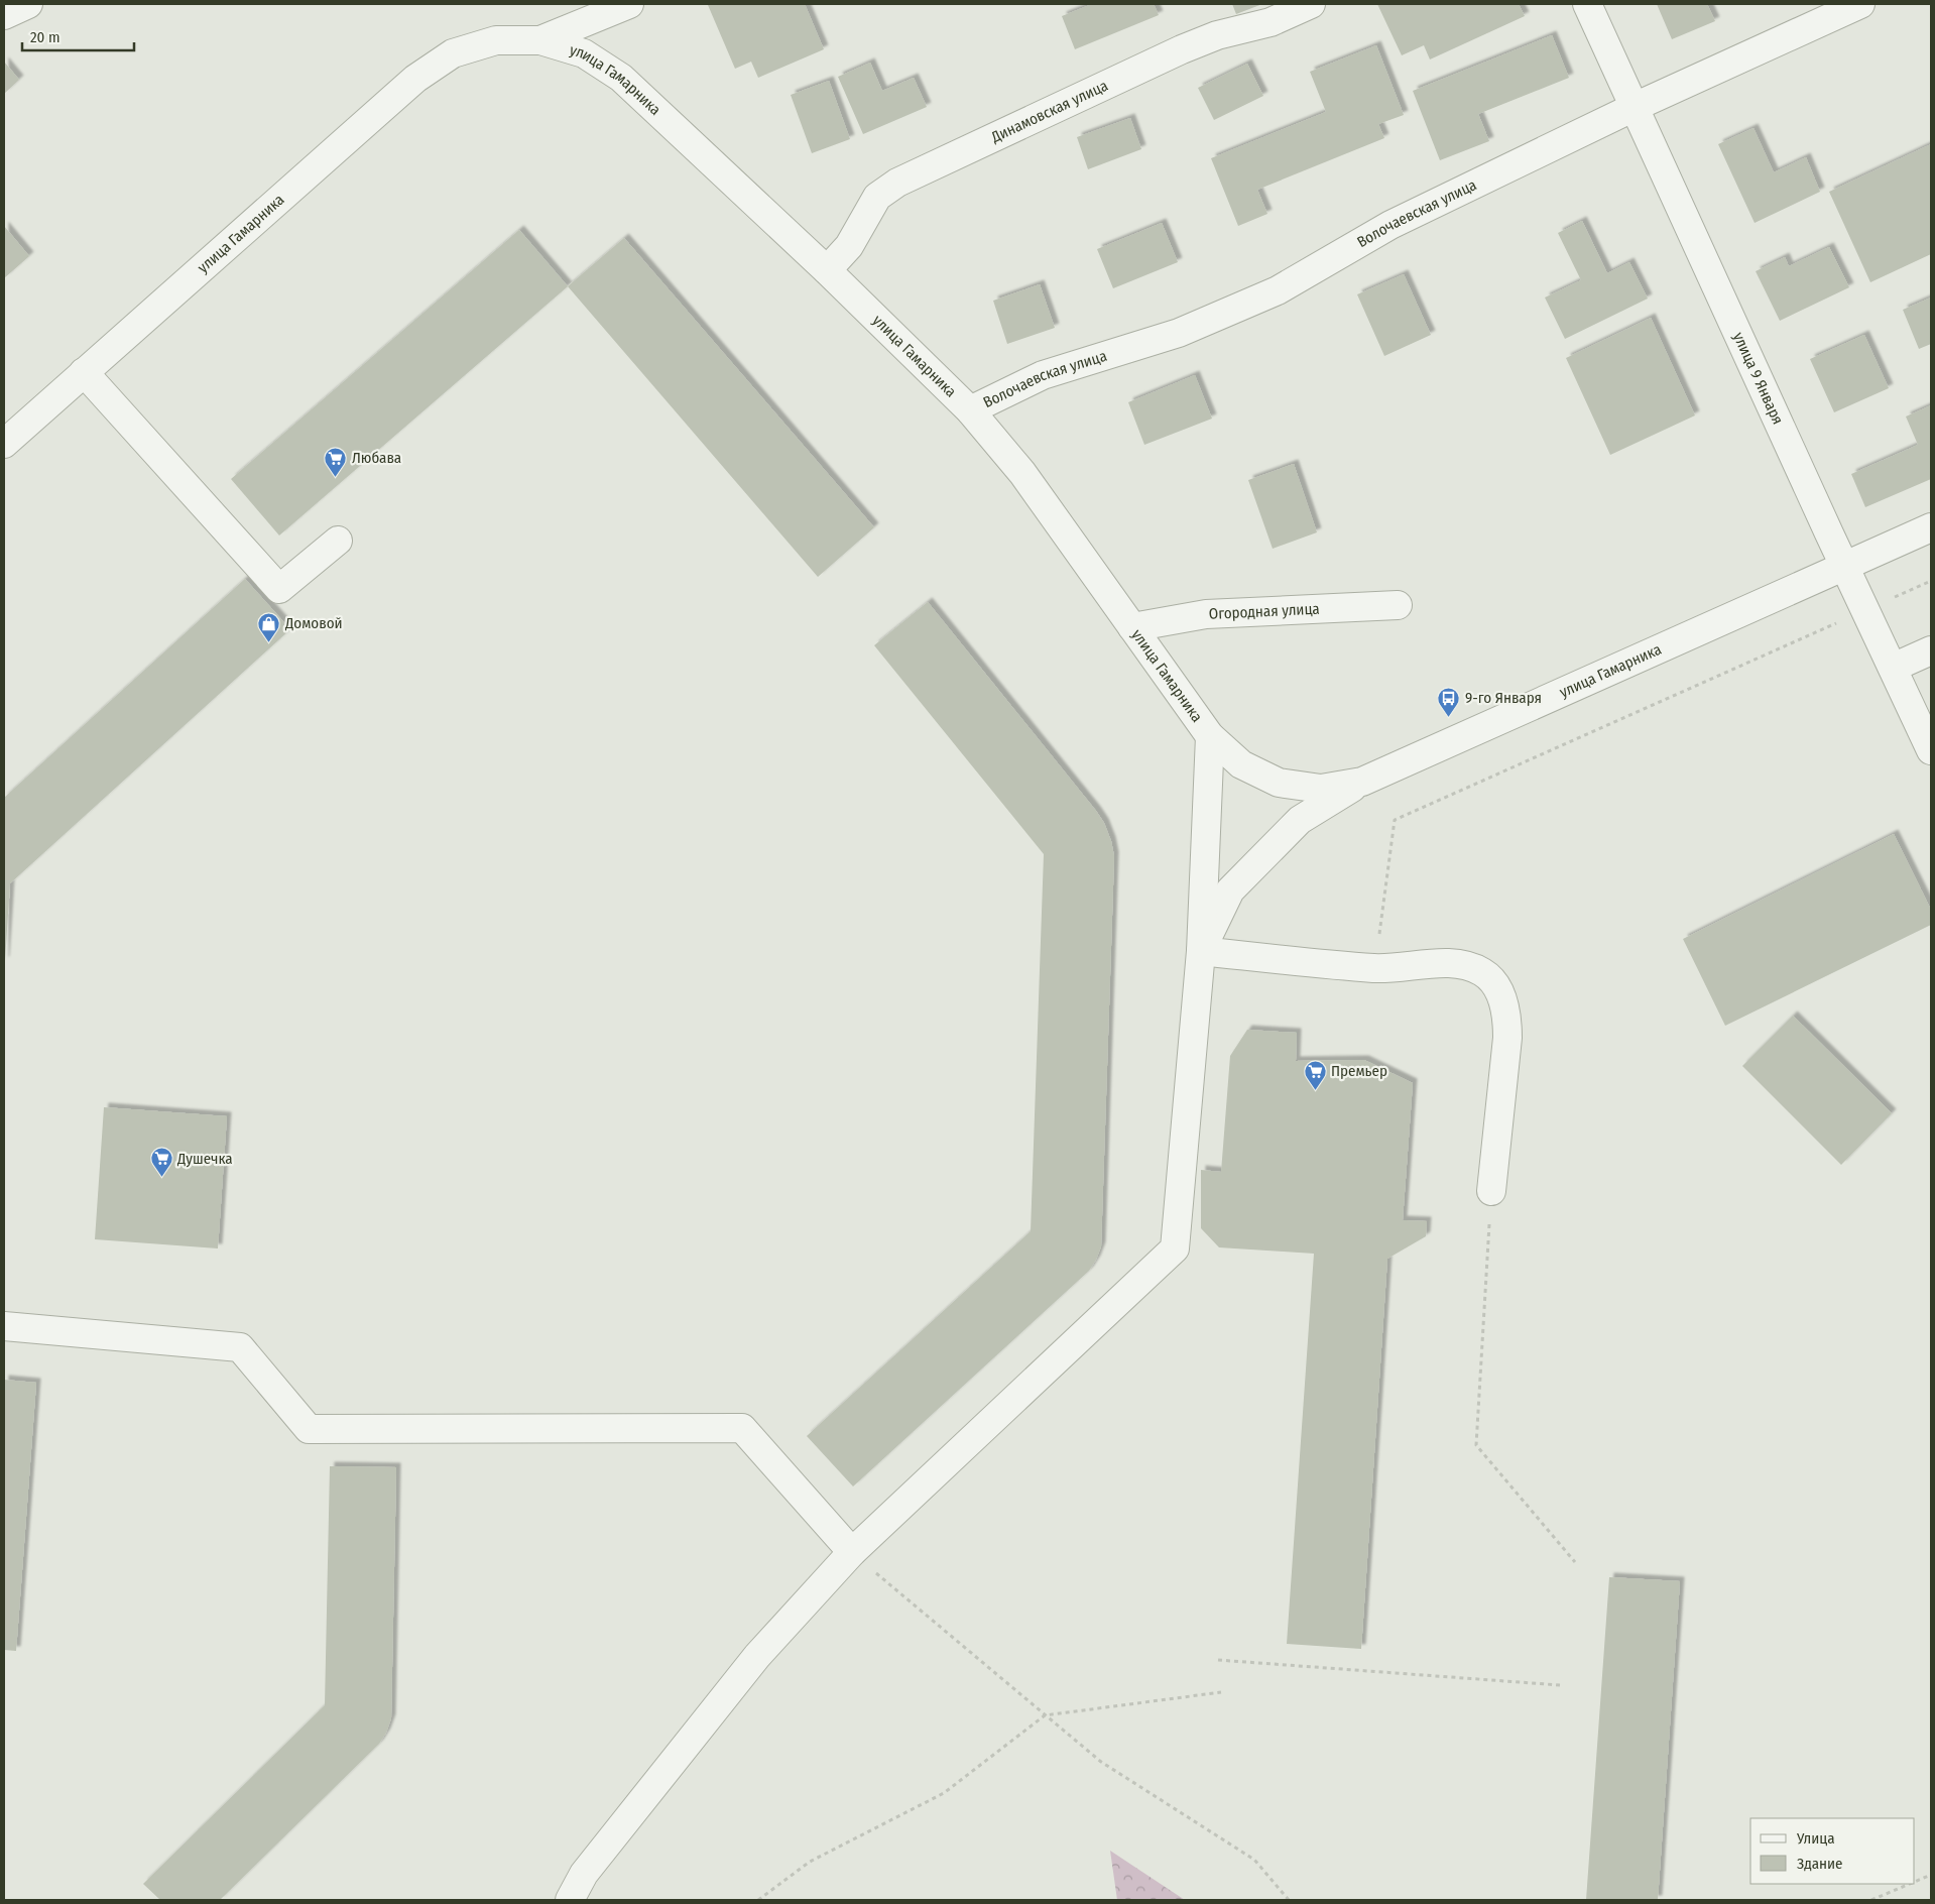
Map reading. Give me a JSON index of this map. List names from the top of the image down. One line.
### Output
{"streets":{"street":["улица Гамарника","Динамовская улица","Волочаевская улица","улица 9 Января","Огородная улица"]},"crossings":[["улица Гамарника","Динамовская улица"],["улица Гамарника","Волочаевская улица"],["улица Гамарника","улица 9 Января"],["улица Гамарника","Огородная улица"],["Волочаевская улица","улица 9 Января"]],"places":{"supermarket":["Любава","Премьер","Душечка"],"shop":["Домовой"],"bus stop":["9-го Января"]},"legend":["Улица","Здание"],"scale_bar":"20 m"}
